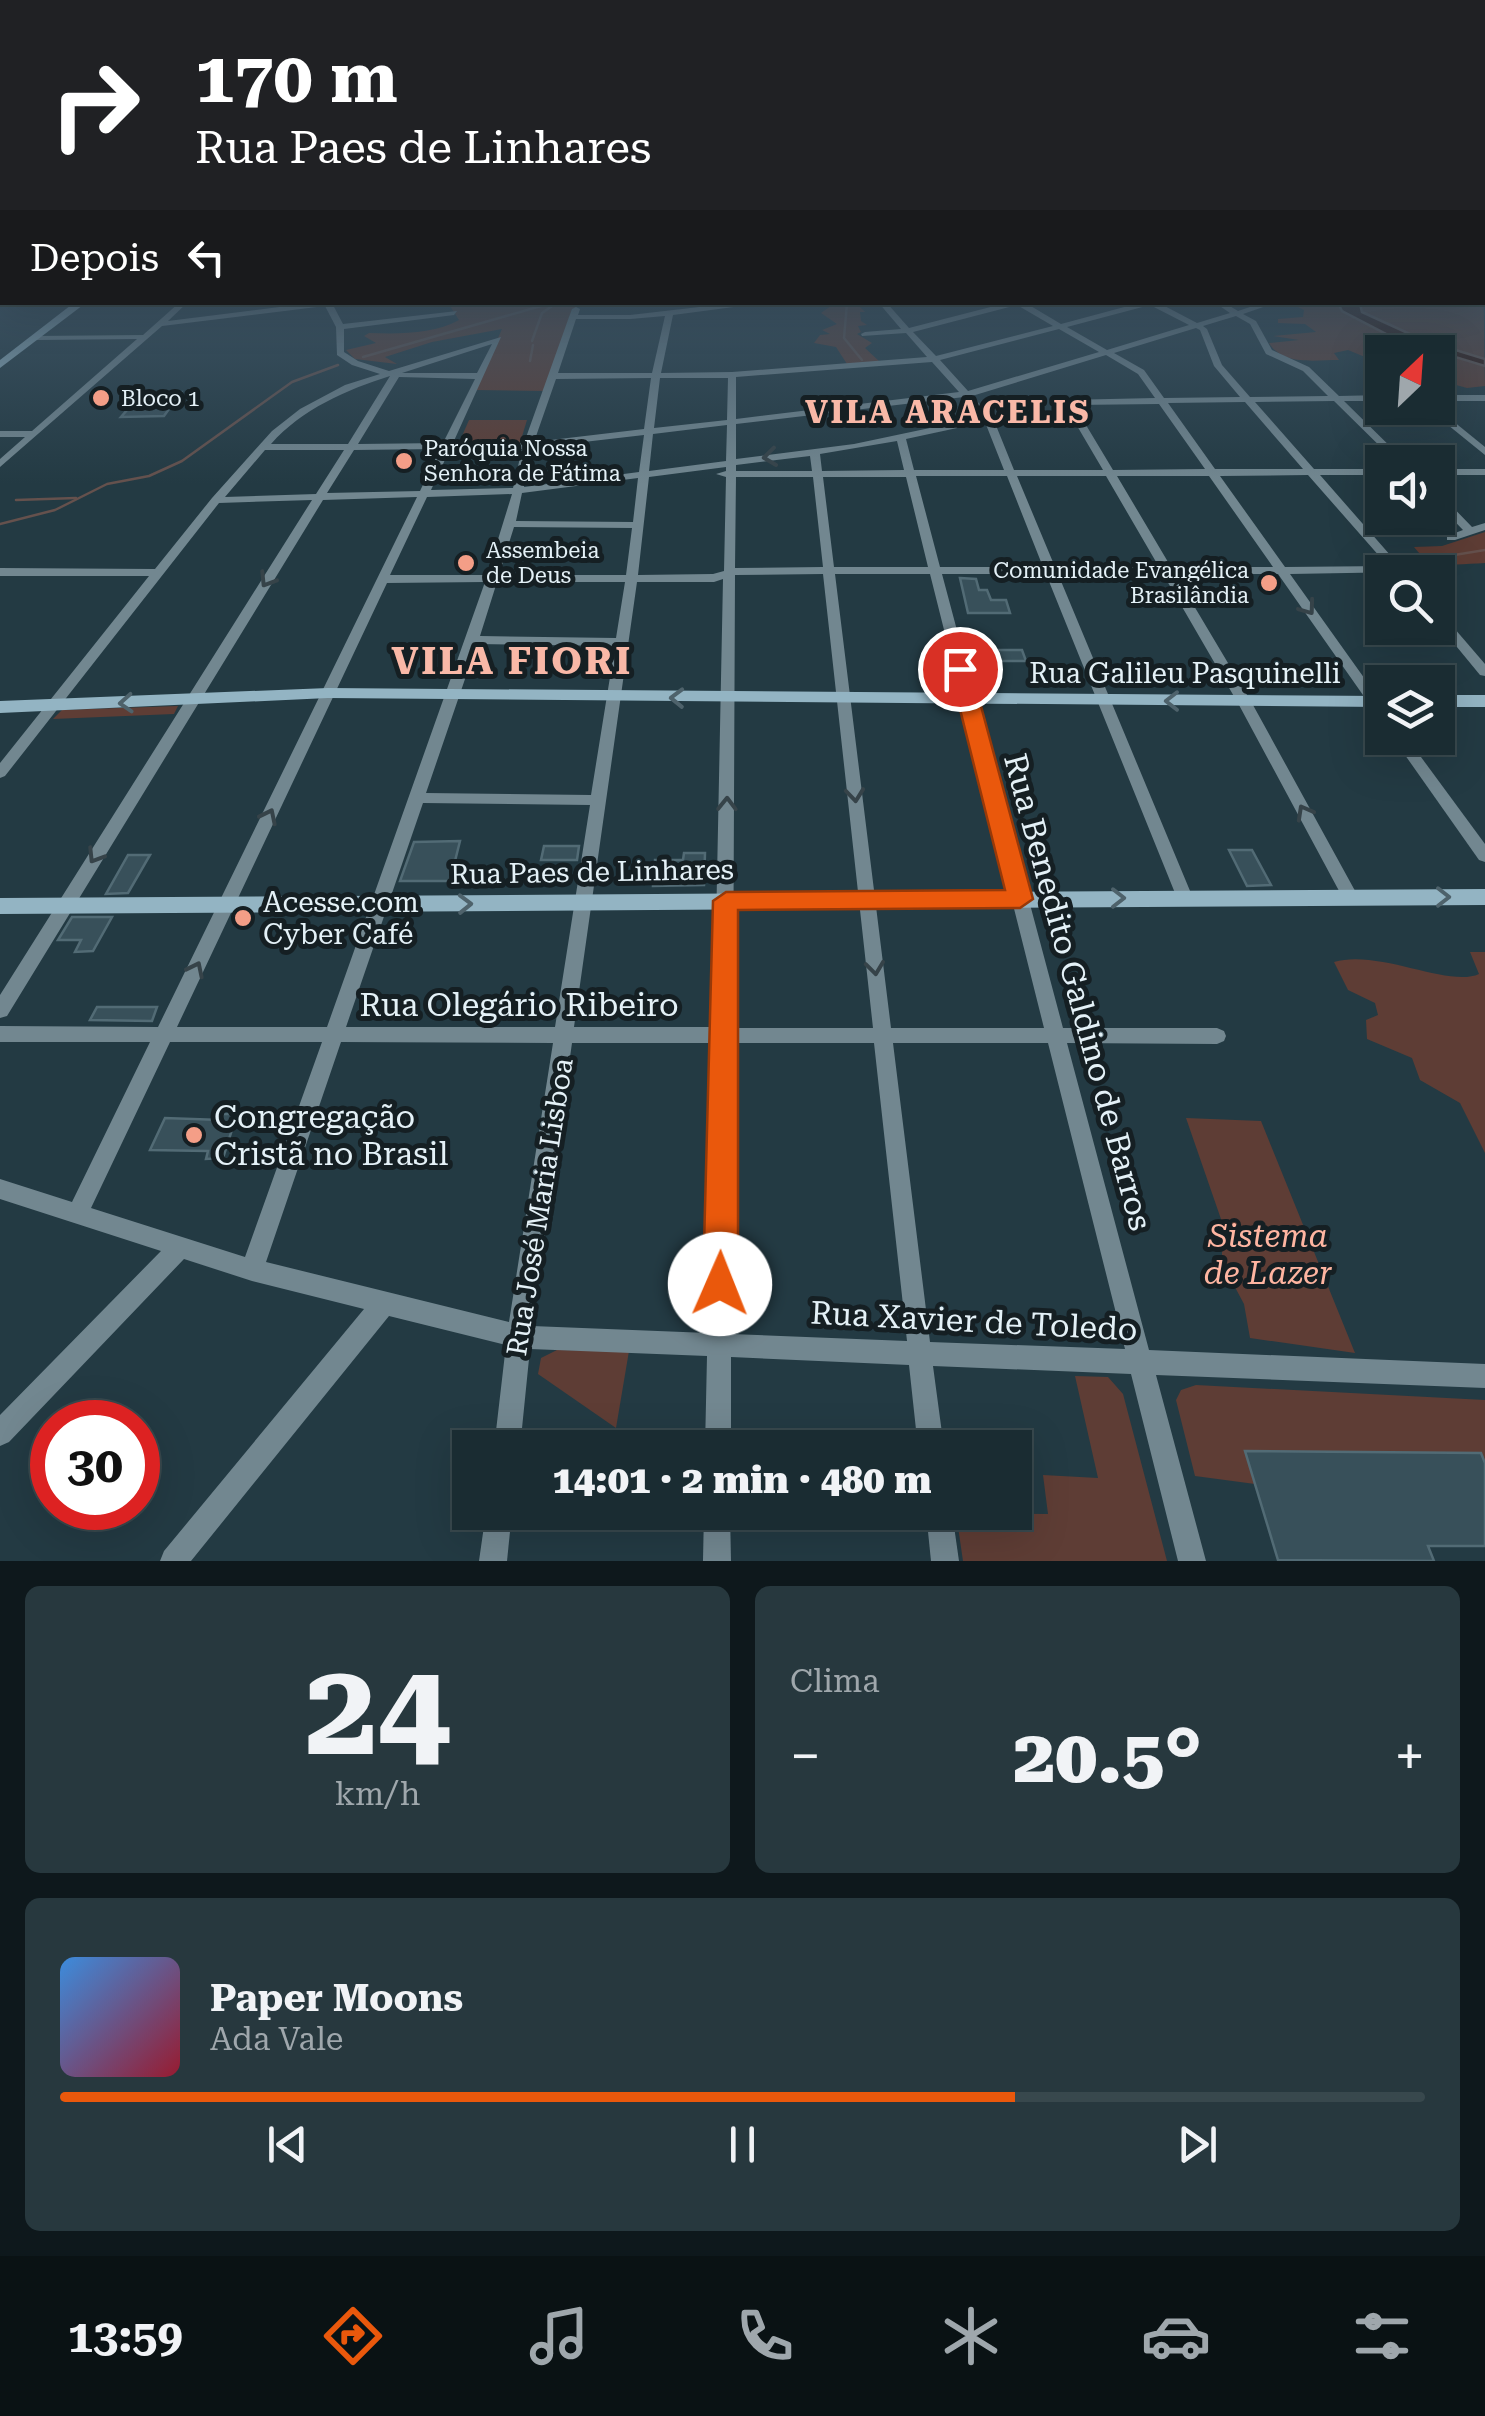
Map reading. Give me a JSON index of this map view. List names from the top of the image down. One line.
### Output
{"streets":{"street":["Rua Galileu Pasquinelli","Rua Paes de Linhares","Rua Benedito Galdino de Barros","Rua Olegário Ribeiro","Rua José Maria Lisboa","Rua Xavier de Toledo"]},"crossings":[["Rua Galileu Pasquinelli","Rua Benedito Galdino de Barros"],["Rua Galileu Pasquinelli","Rua José Maria Lisboa"],["Rua Paes de Linhares","Rua Benedito Galdino de Barros"],["Rua Paes de Linhares","Rua José Maria Lisboa"],["Rua Benedito Galdino de Barros","Rua Olegário Ribeiro"],["Rua Benedito Galdino de Barros","Rua Xavier de Toledo"],["Rua Olegário Ribeiro","Rua José Maria Lisboa"],["Rua José Maria Lisboa","Rua Xavier de Toledo"]],"districts":["VILA ARACELIS","VILA FIORI"],"parks":["Sistema de Lazer"],"places":["Bloco 1","Paróquia Nossa Senhora de Fátima","Assembeia de Deus","Comunidade Evangélica Brasilândia","Acesse.com Cyber Café","Congregação Cristã no Brasil"],"north":"top right","page":{"turn":["170 m","Rua Paes de Linhares"],"then":"Depois","limit":"30","trip":"14:01 · 2 min · 480 m","tile":[["24","km/h"],"Clima"],"heat":["−","20.5°","+"],"song":["Paper Moons","Ada Vale"],"tabs":"13:59"}}
